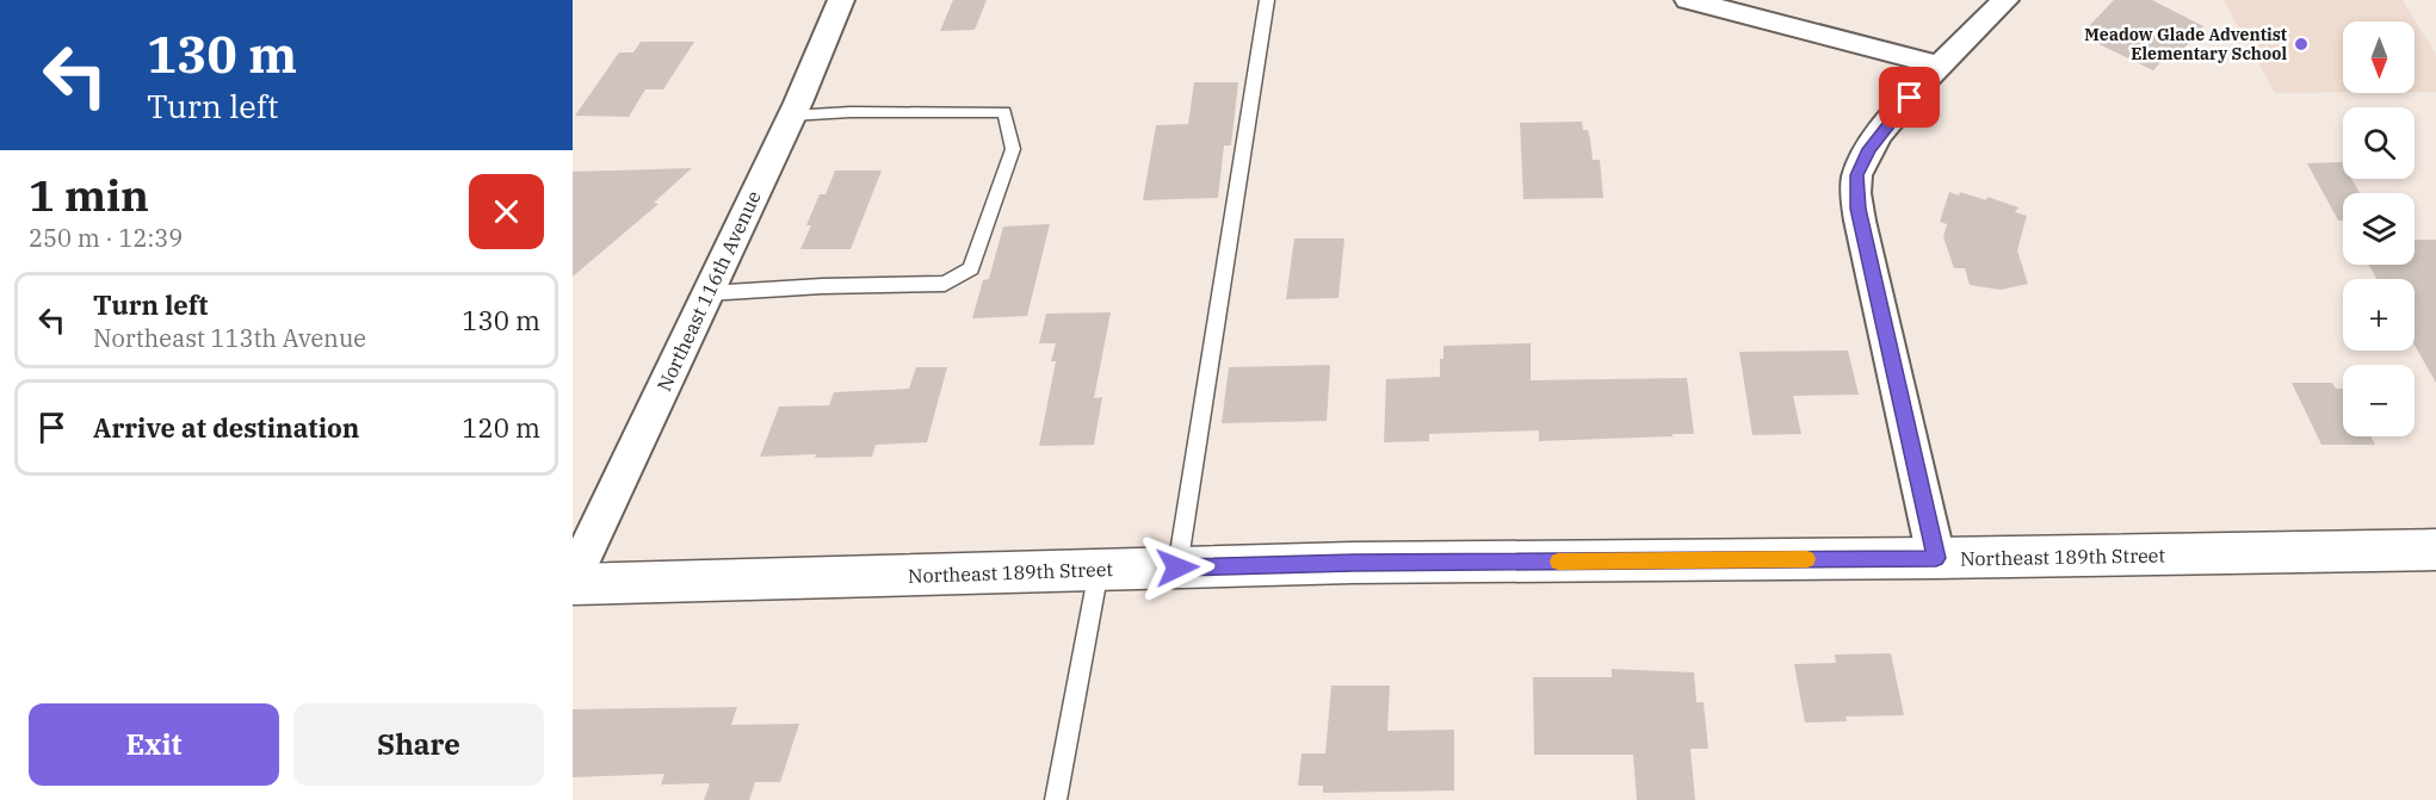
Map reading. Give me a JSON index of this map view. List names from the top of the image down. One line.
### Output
{"streets":{"street":["Northeast 116th Avenue","Northeast 189th Street"]},"crossings":[["Northeast 116th Avenue","Northeast 189th Street"]],"places":["Meadow Glade Adventist Elementary School"],"north":"bottom","page":{"turn":["130 m","Turn left"],"map_buttons":["+","−"],"heading":["1 min","250 m · 12:39"],"list":[{"name":"Turn left","note":"Northeast 113th Avenue","value":"130 m"},{"name":"Arrive at destination","value":"120 m"}],"buttons":["Exit","Share"]}}
